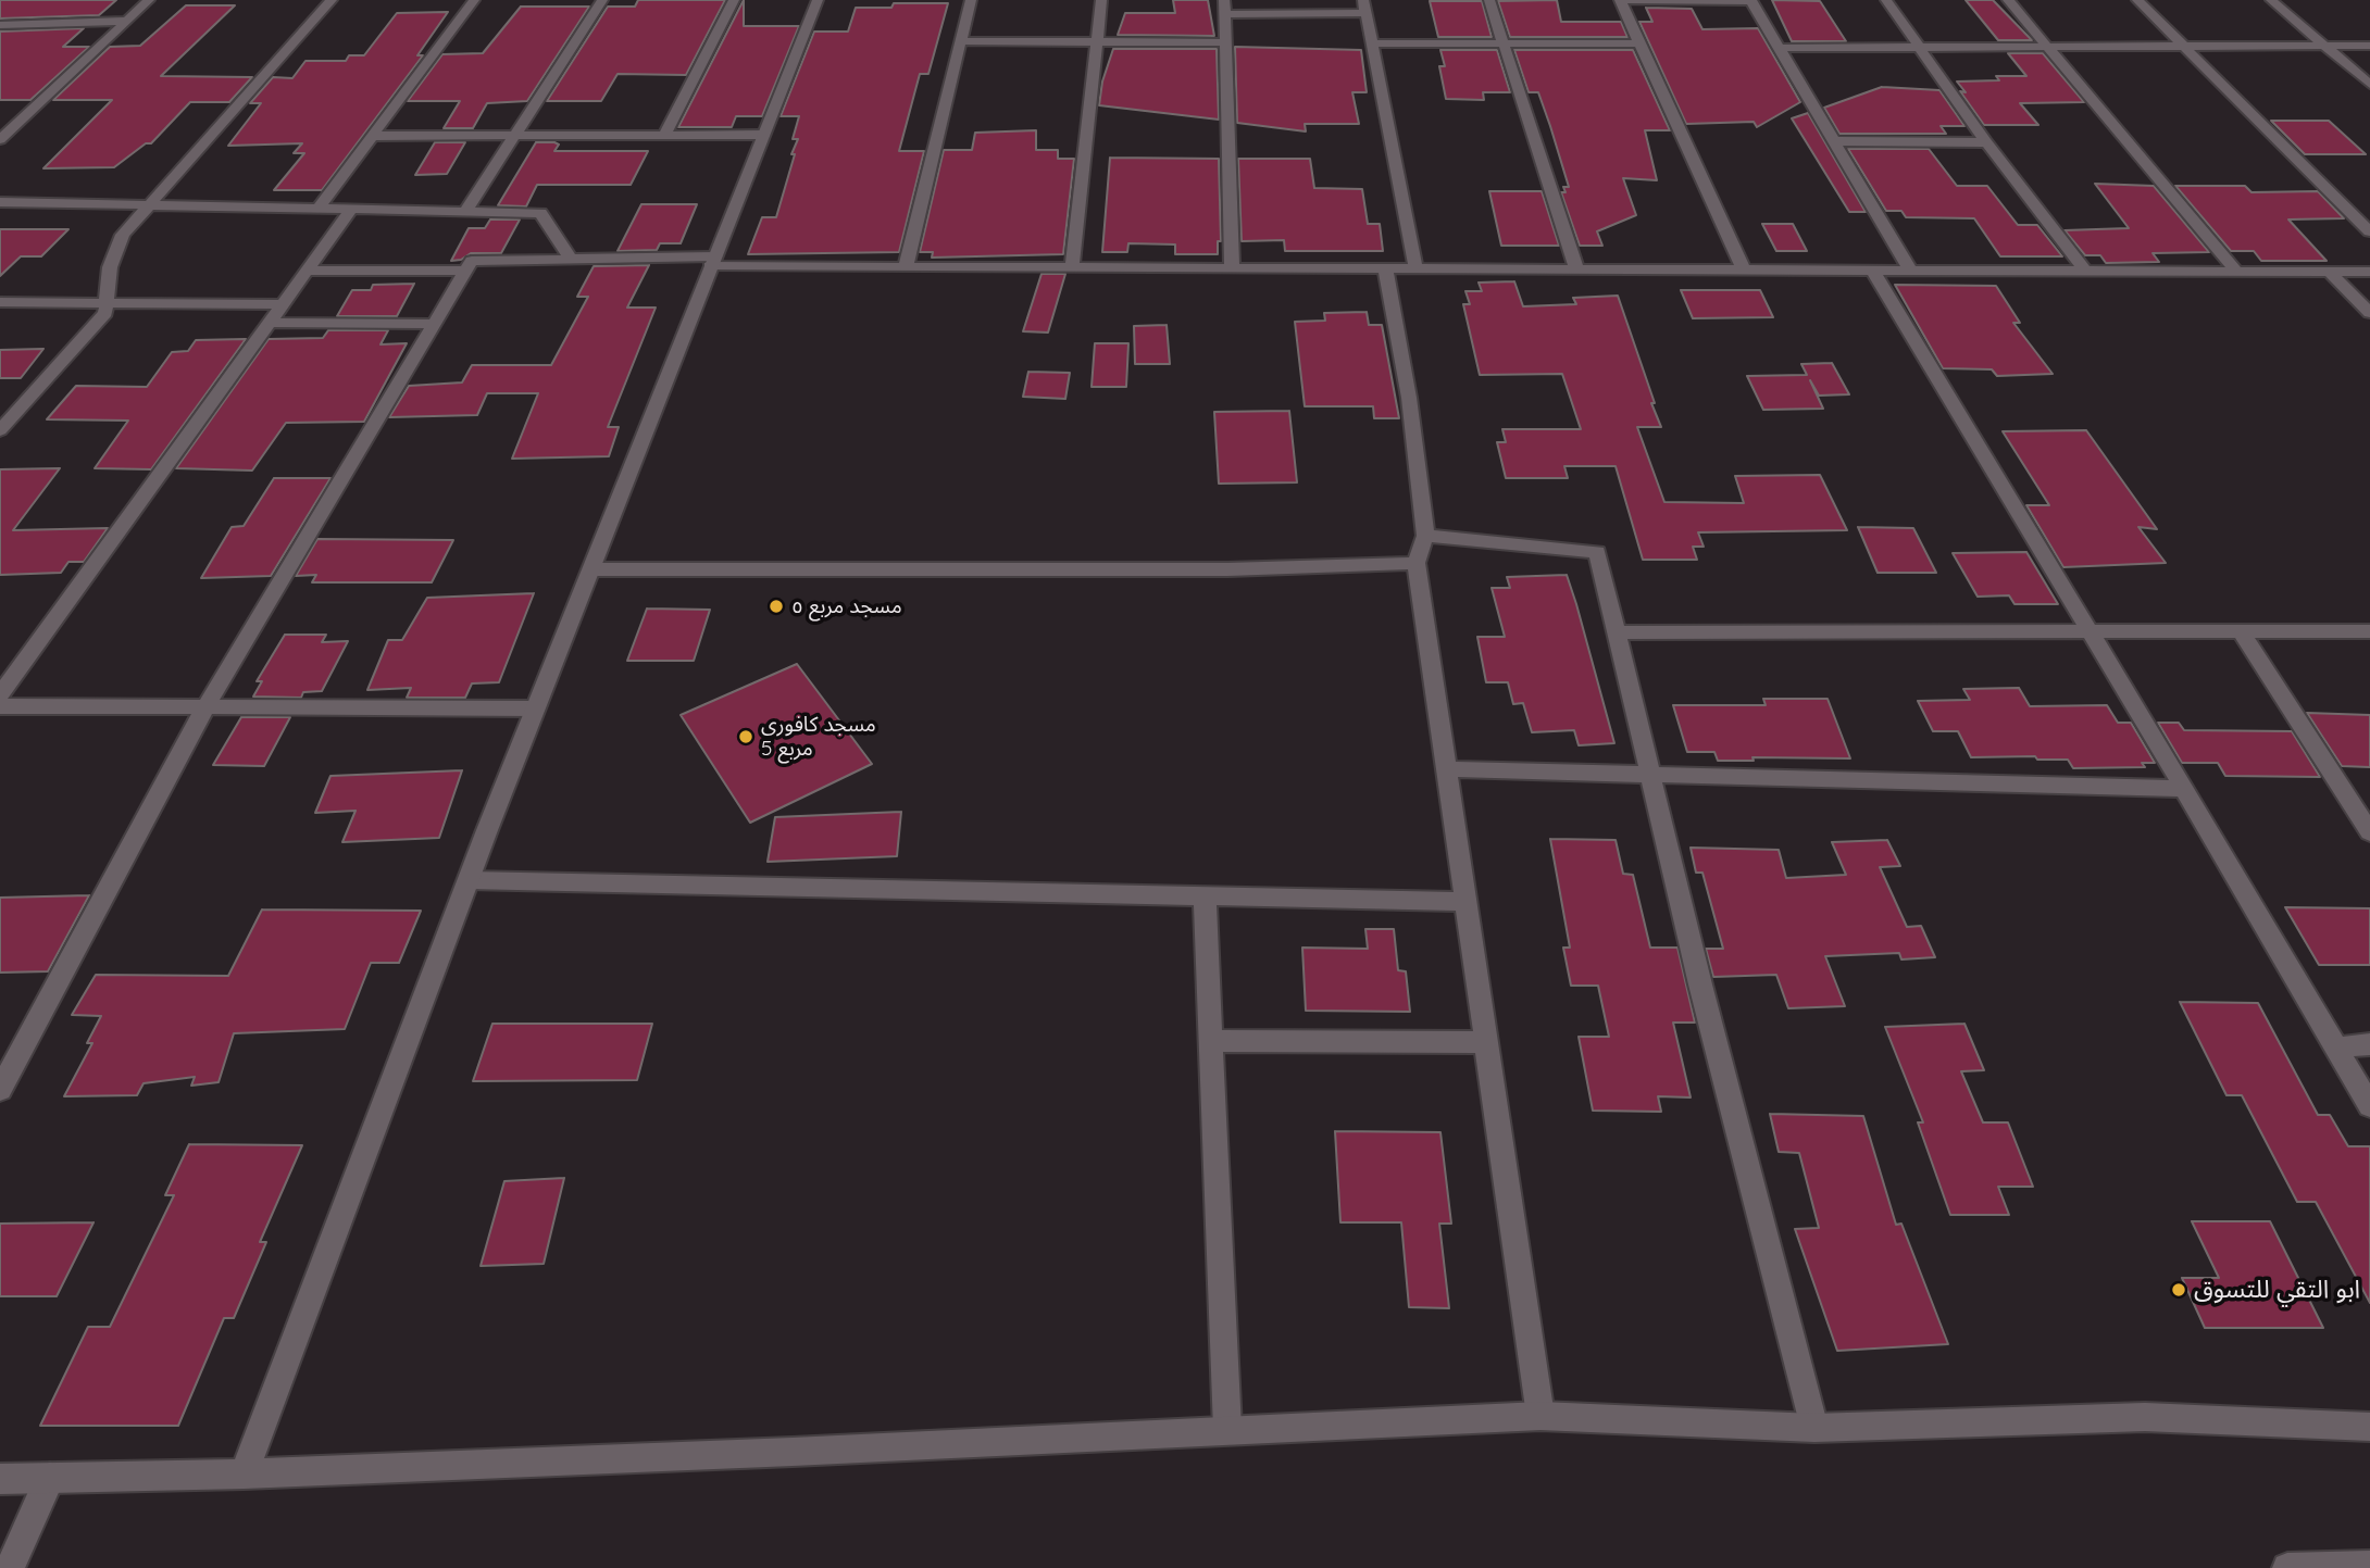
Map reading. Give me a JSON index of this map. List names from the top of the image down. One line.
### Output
{"places":["مسجد مربع ٥","مسجد كافوري مربع 5","ابو التقي للتسوق"]}
